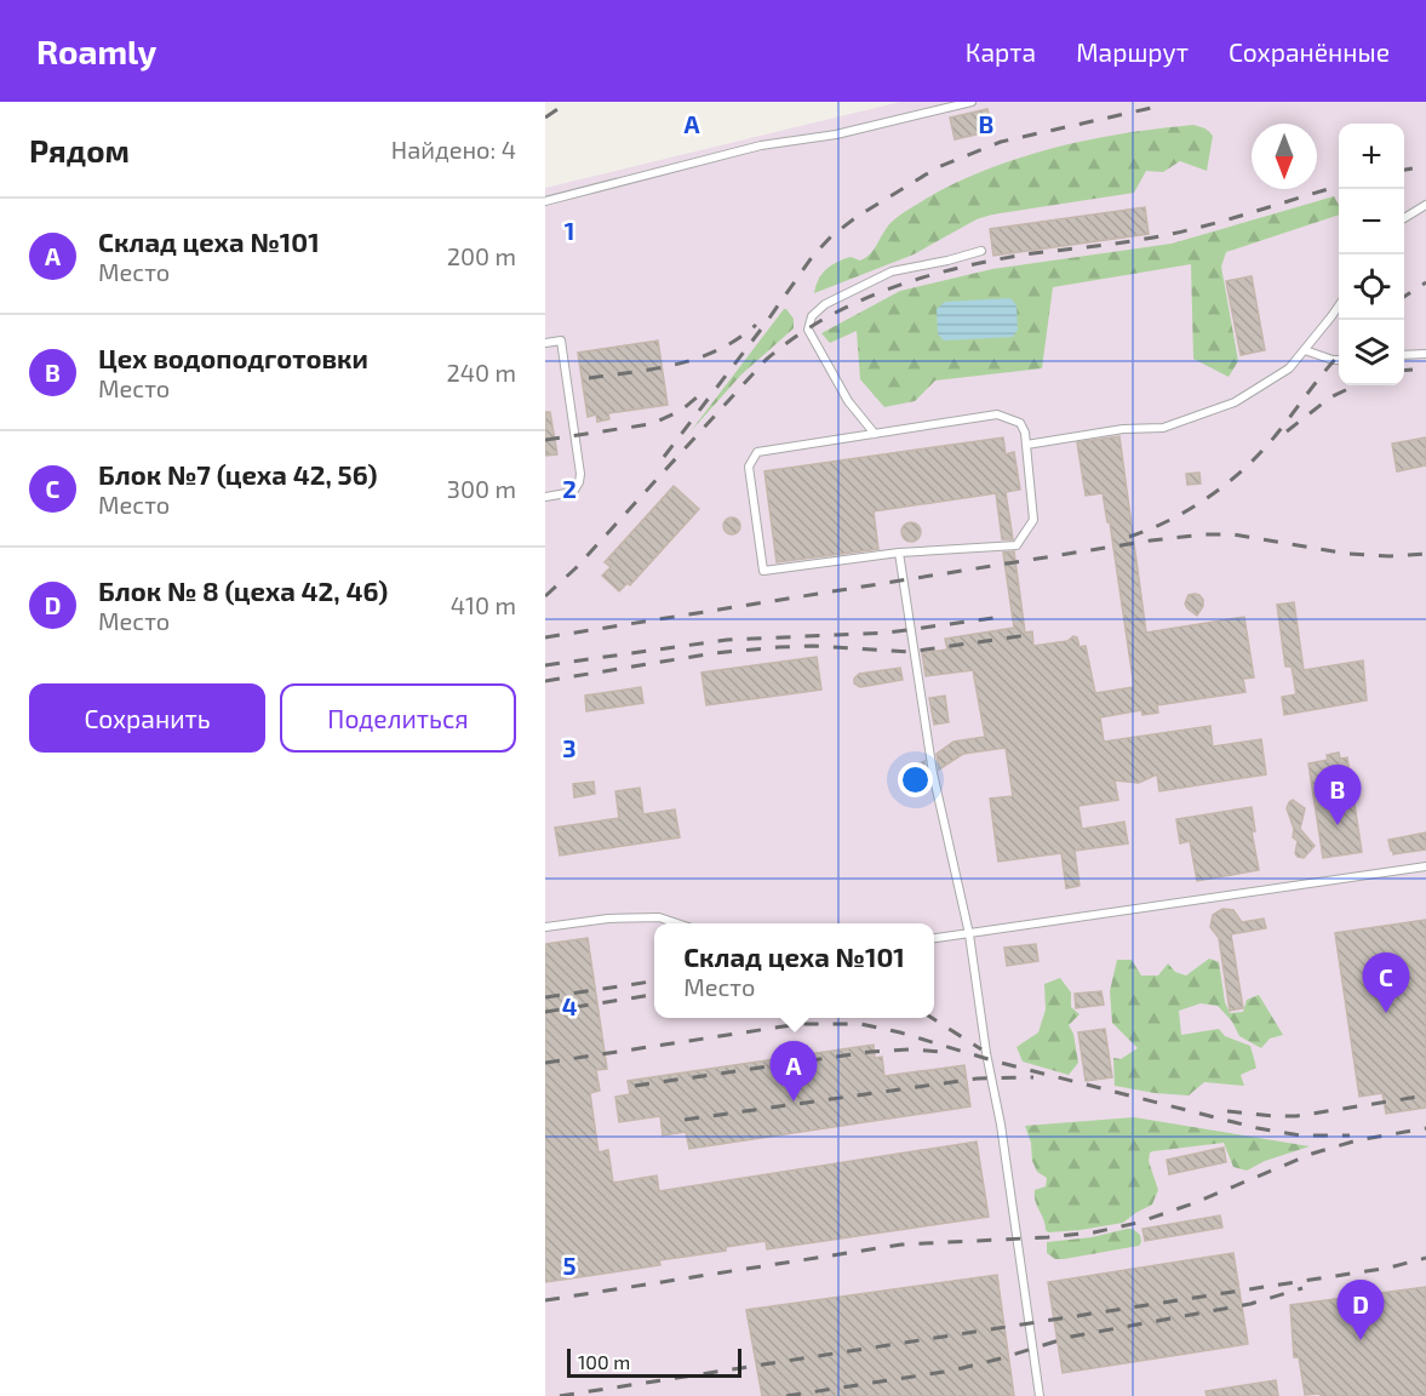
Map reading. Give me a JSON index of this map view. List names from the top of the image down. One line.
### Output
{"scale_bar":"100 m","north":"bottom","page":{"header":"Roamly","nav":["Карта","Маршрут","Сохранённые"],"heading":["Рядом","Найдено: 4"],"map_buttons":["+","−"],"list":[{"mark":"A","name":"Склад цеха №101","note":"Место","value":"200 m"},{"mark":"B","name":"Цех водоподготовки","note":"Место","value":"240 m"},{"mark":"C","name":"Блок №7 (цеха 42, 56)","note":"Место","value":"300 m"},{"mark":"D","name":"Блок № 8 (цеха 42, 46)","note":"Место","value":"410 m"}],"buttons":["Сохранить","Поделиться"],"pins":["B","C","A","D"],"popup":["Склад цеха №101","Место"],"scale":"100 m"},"grid":{"columns":["A","B"],"rows":["1","2","3","4","5"]}}
